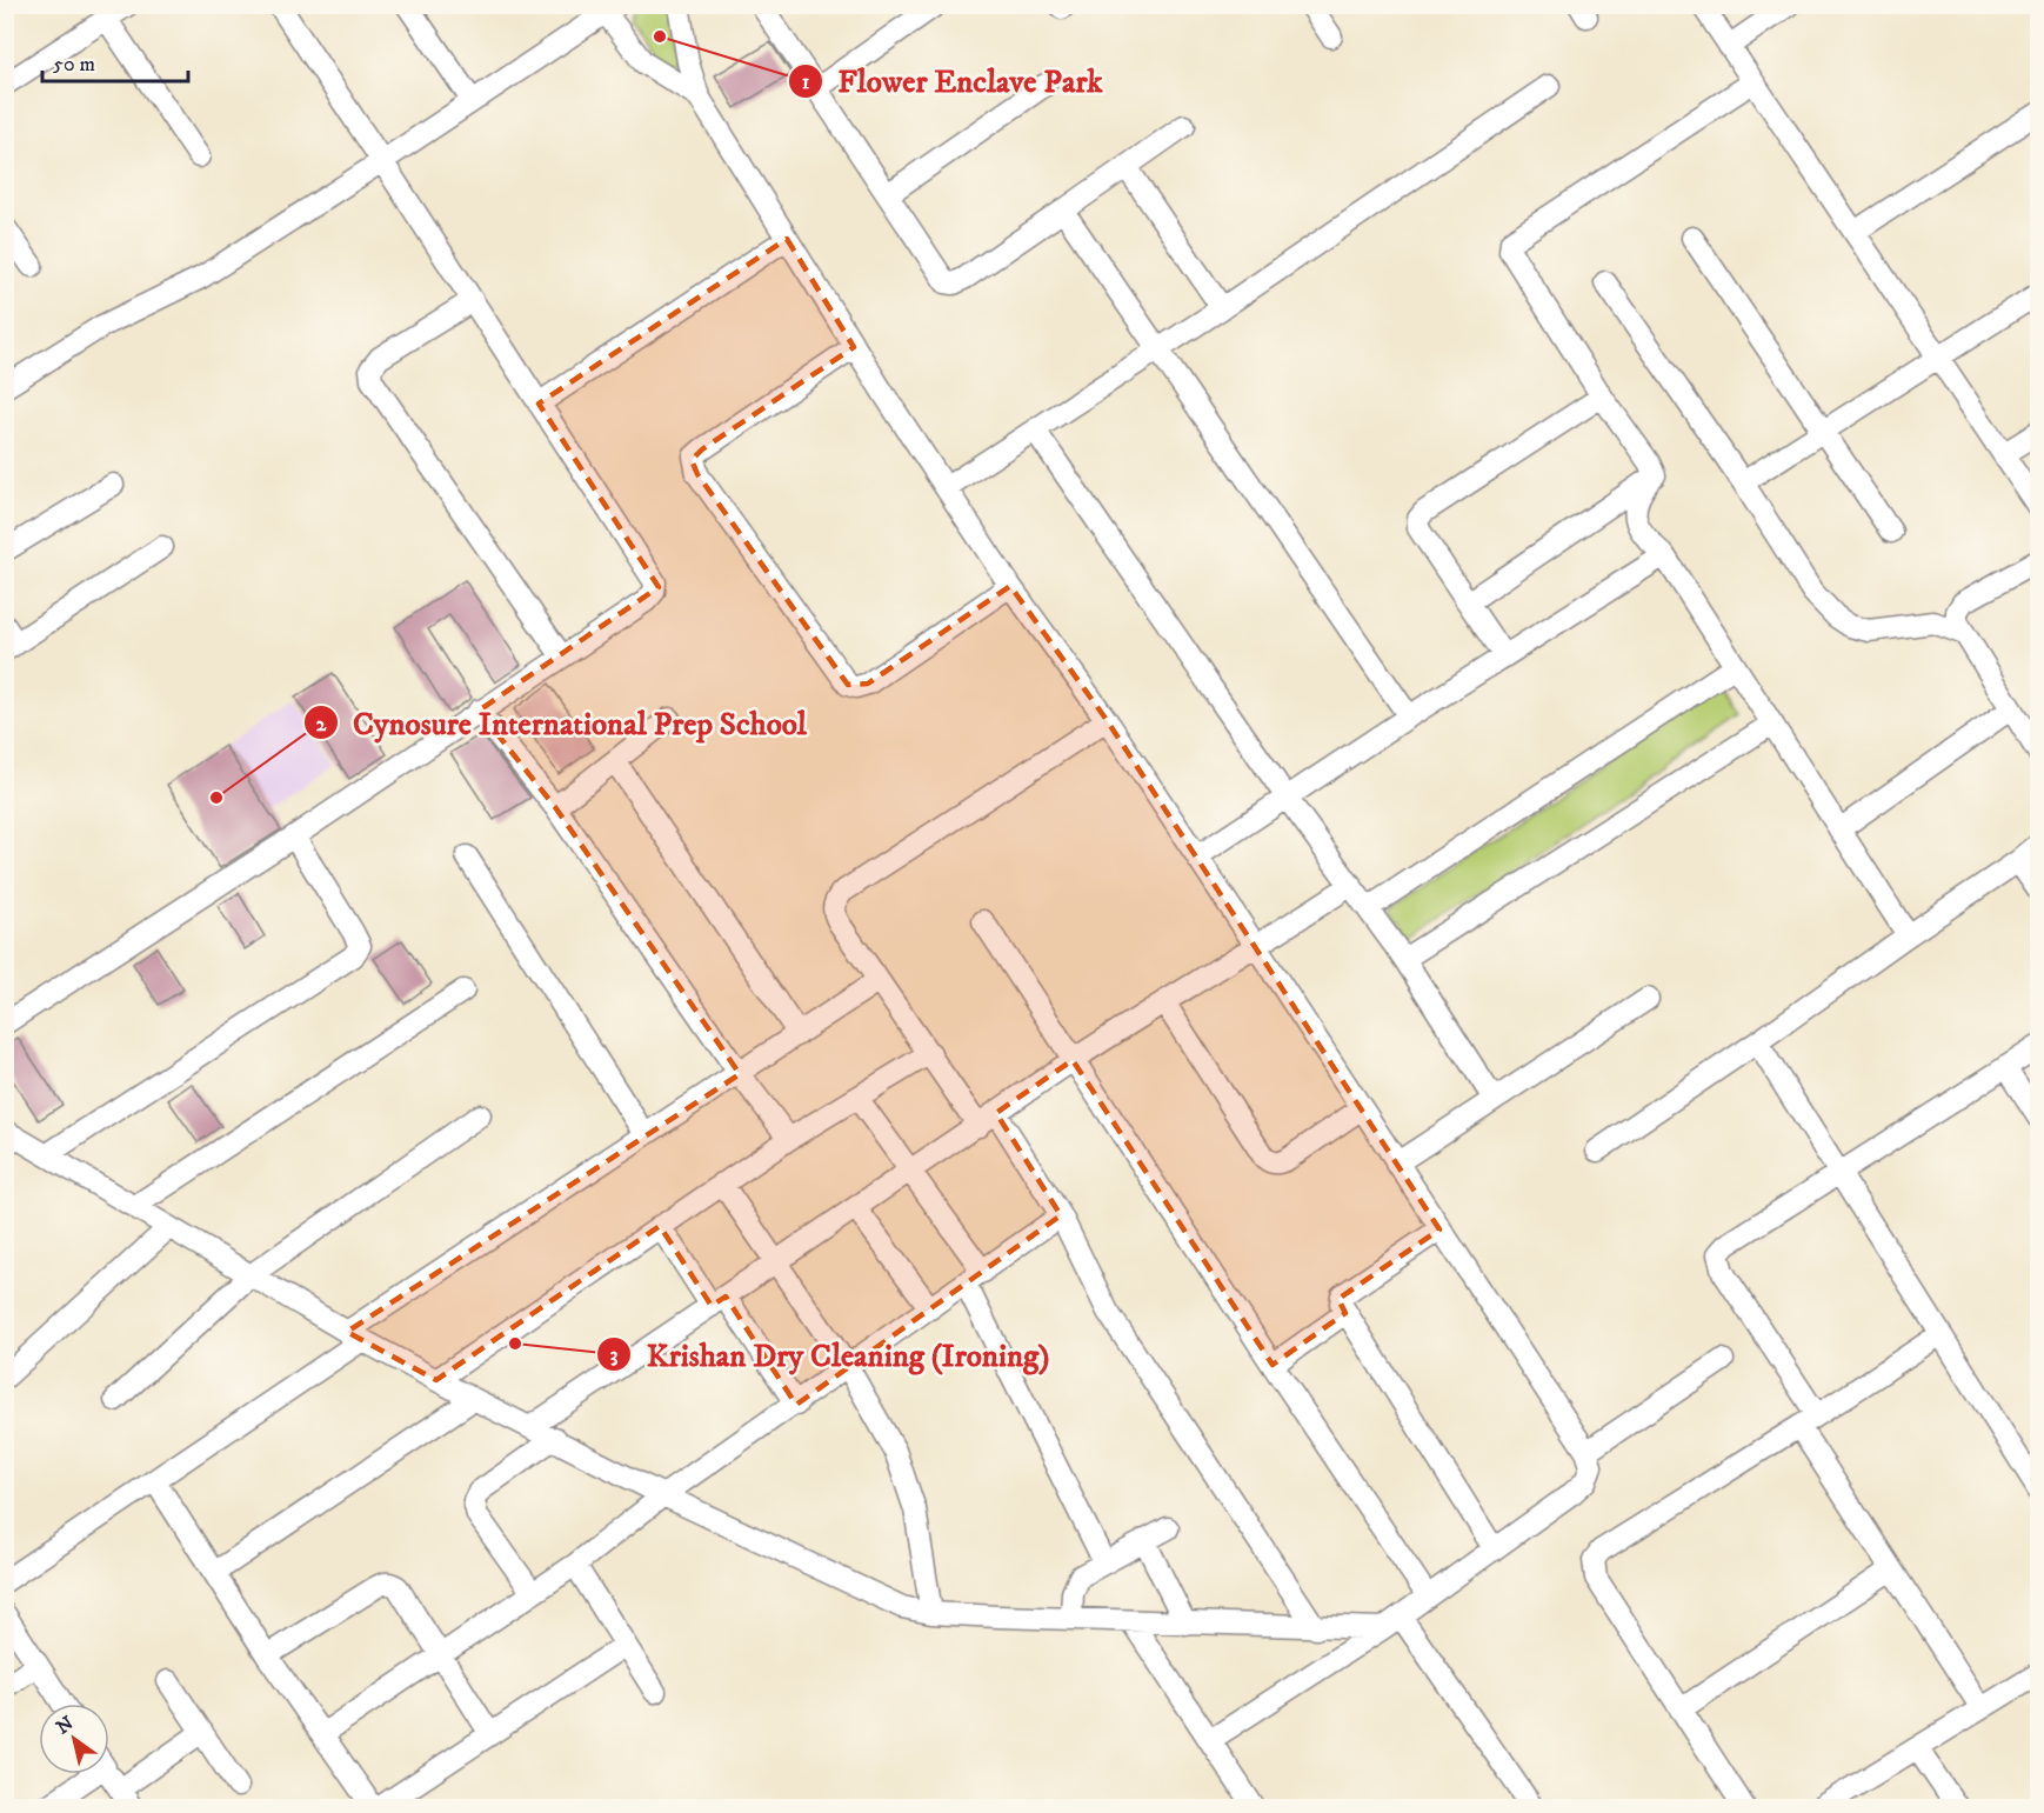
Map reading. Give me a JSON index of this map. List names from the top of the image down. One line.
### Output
{"places":["Flower Enclave Park","Cynosure International Prep School","Krishan Dry Cleaning (Ironing)"],"scale_bar":"50 m","north":"top left"}
